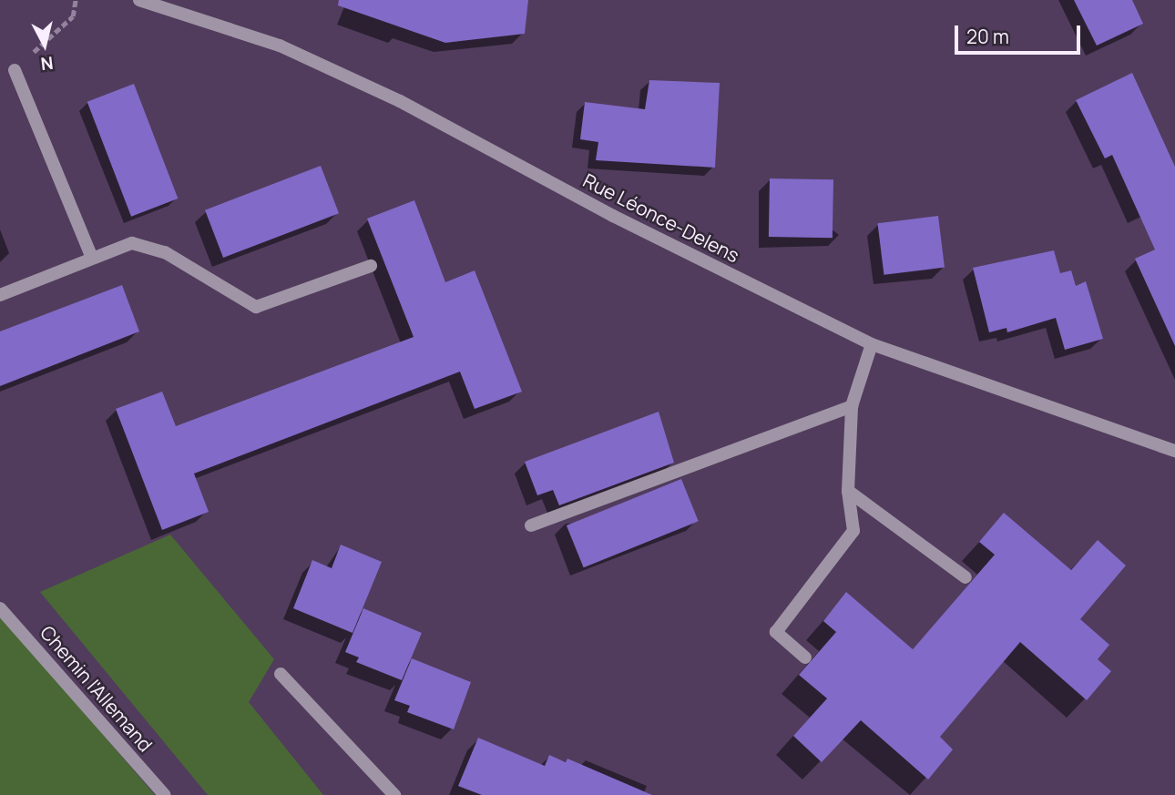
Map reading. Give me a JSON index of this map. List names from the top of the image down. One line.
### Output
{"streets":{"street":["Rue Léonce-Delens","Chemin l'Allemand"]},"scale_bar":"20 m","north":"bottom"}
